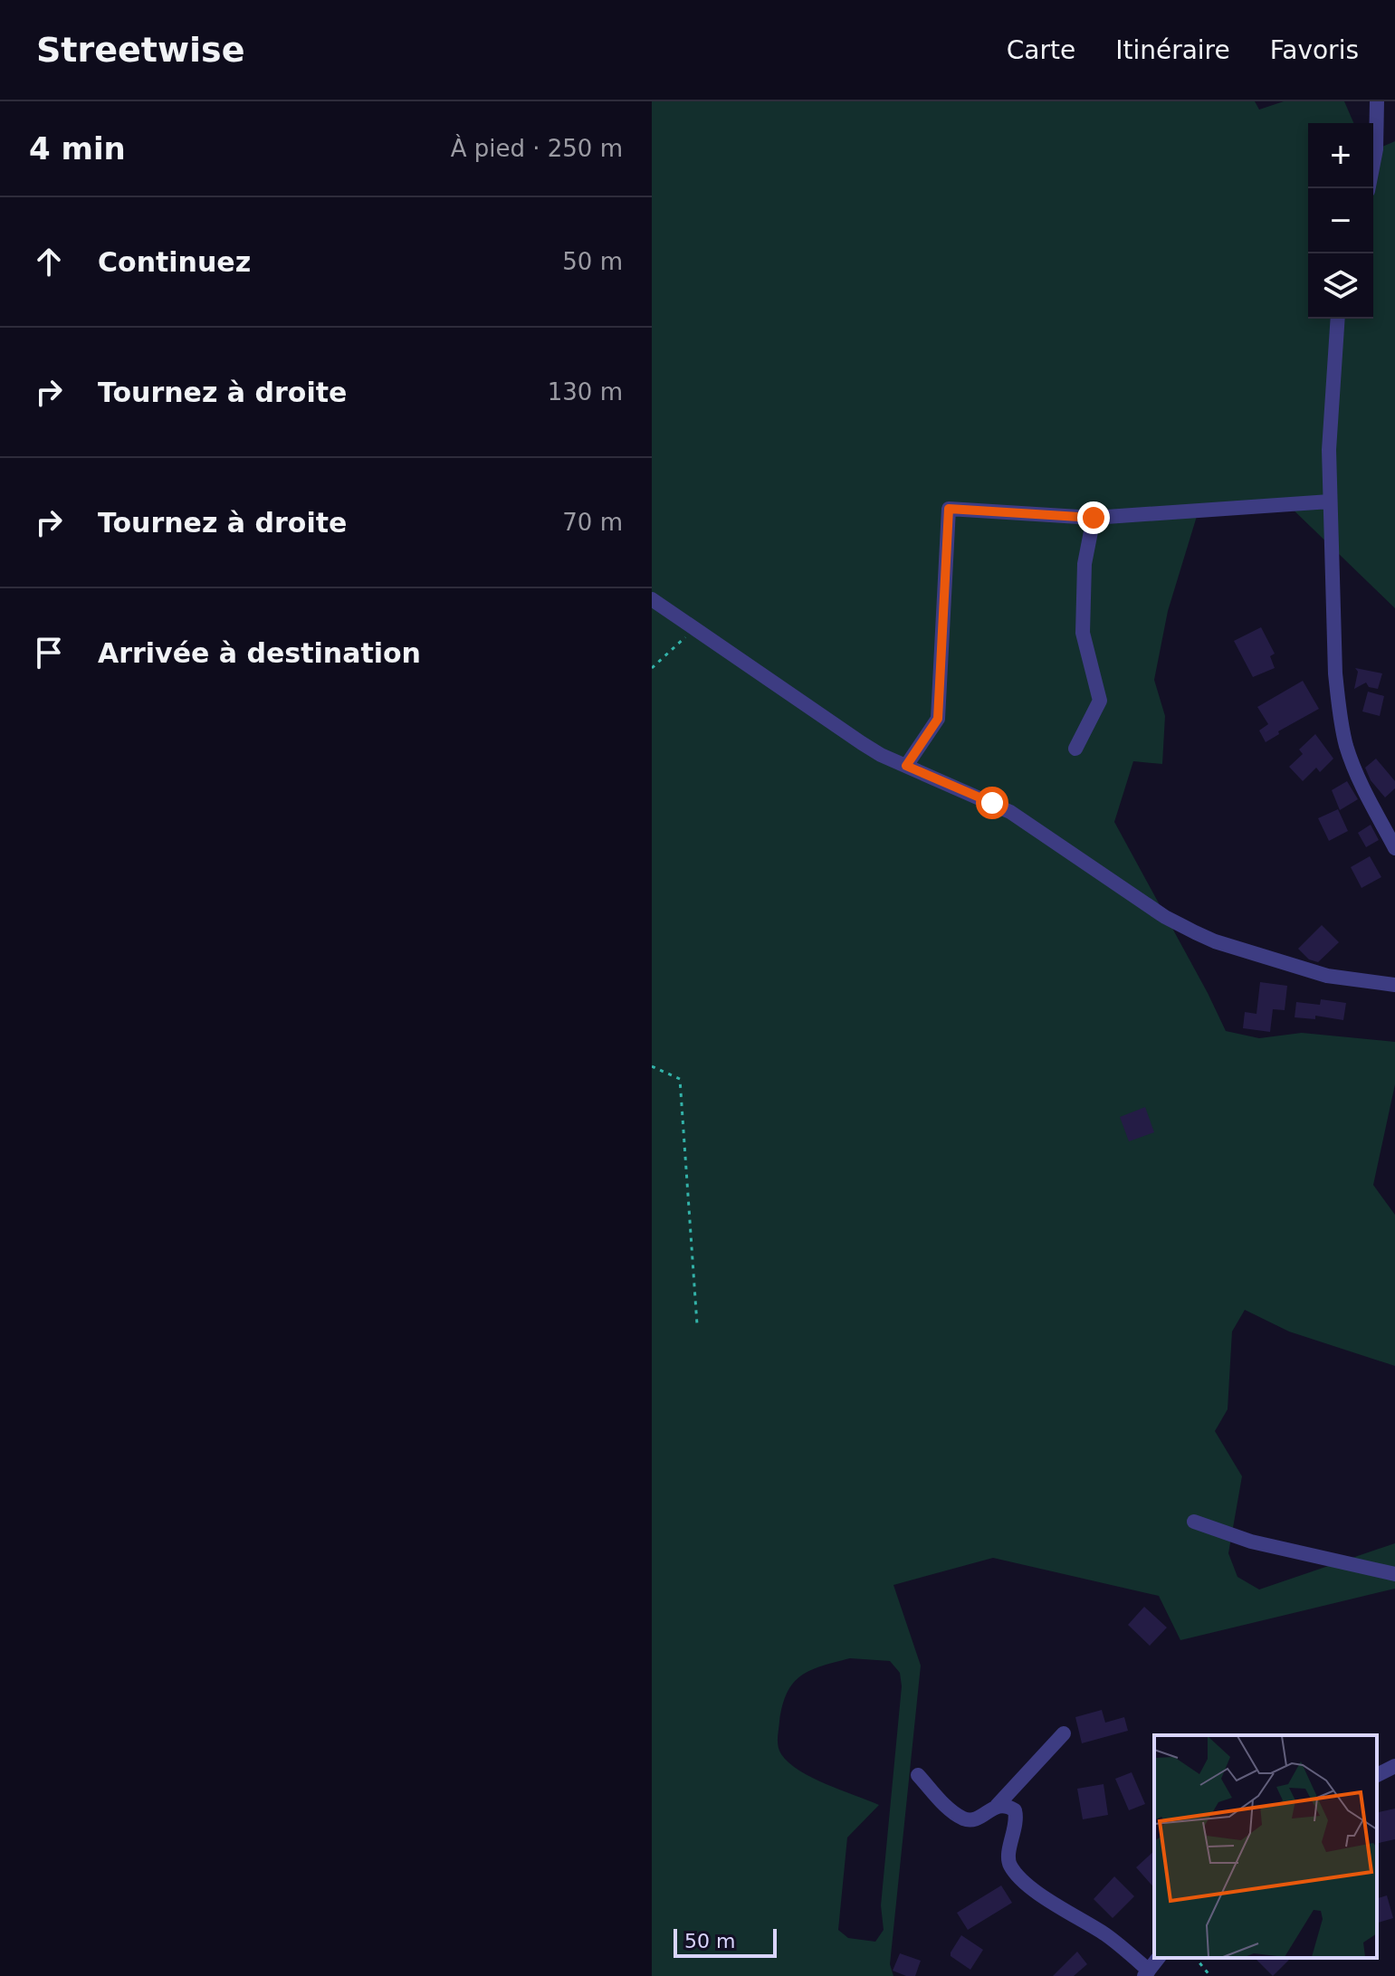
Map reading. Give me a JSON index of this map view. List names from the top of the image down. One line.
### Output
{"scale_bar":"50 m","page":{"header":"Streetwise","nav":["Carte","Itinéraire","Favoris"],"heading":["4 min","À pied · 250 m"],"map_buttons":["+","−"],"list":[["Continuez","50 m"],["Tournez à droite","130 m"],["Tournez à droite","70 m"],"Arrivée à destination"],"scale":"50 m"}}
